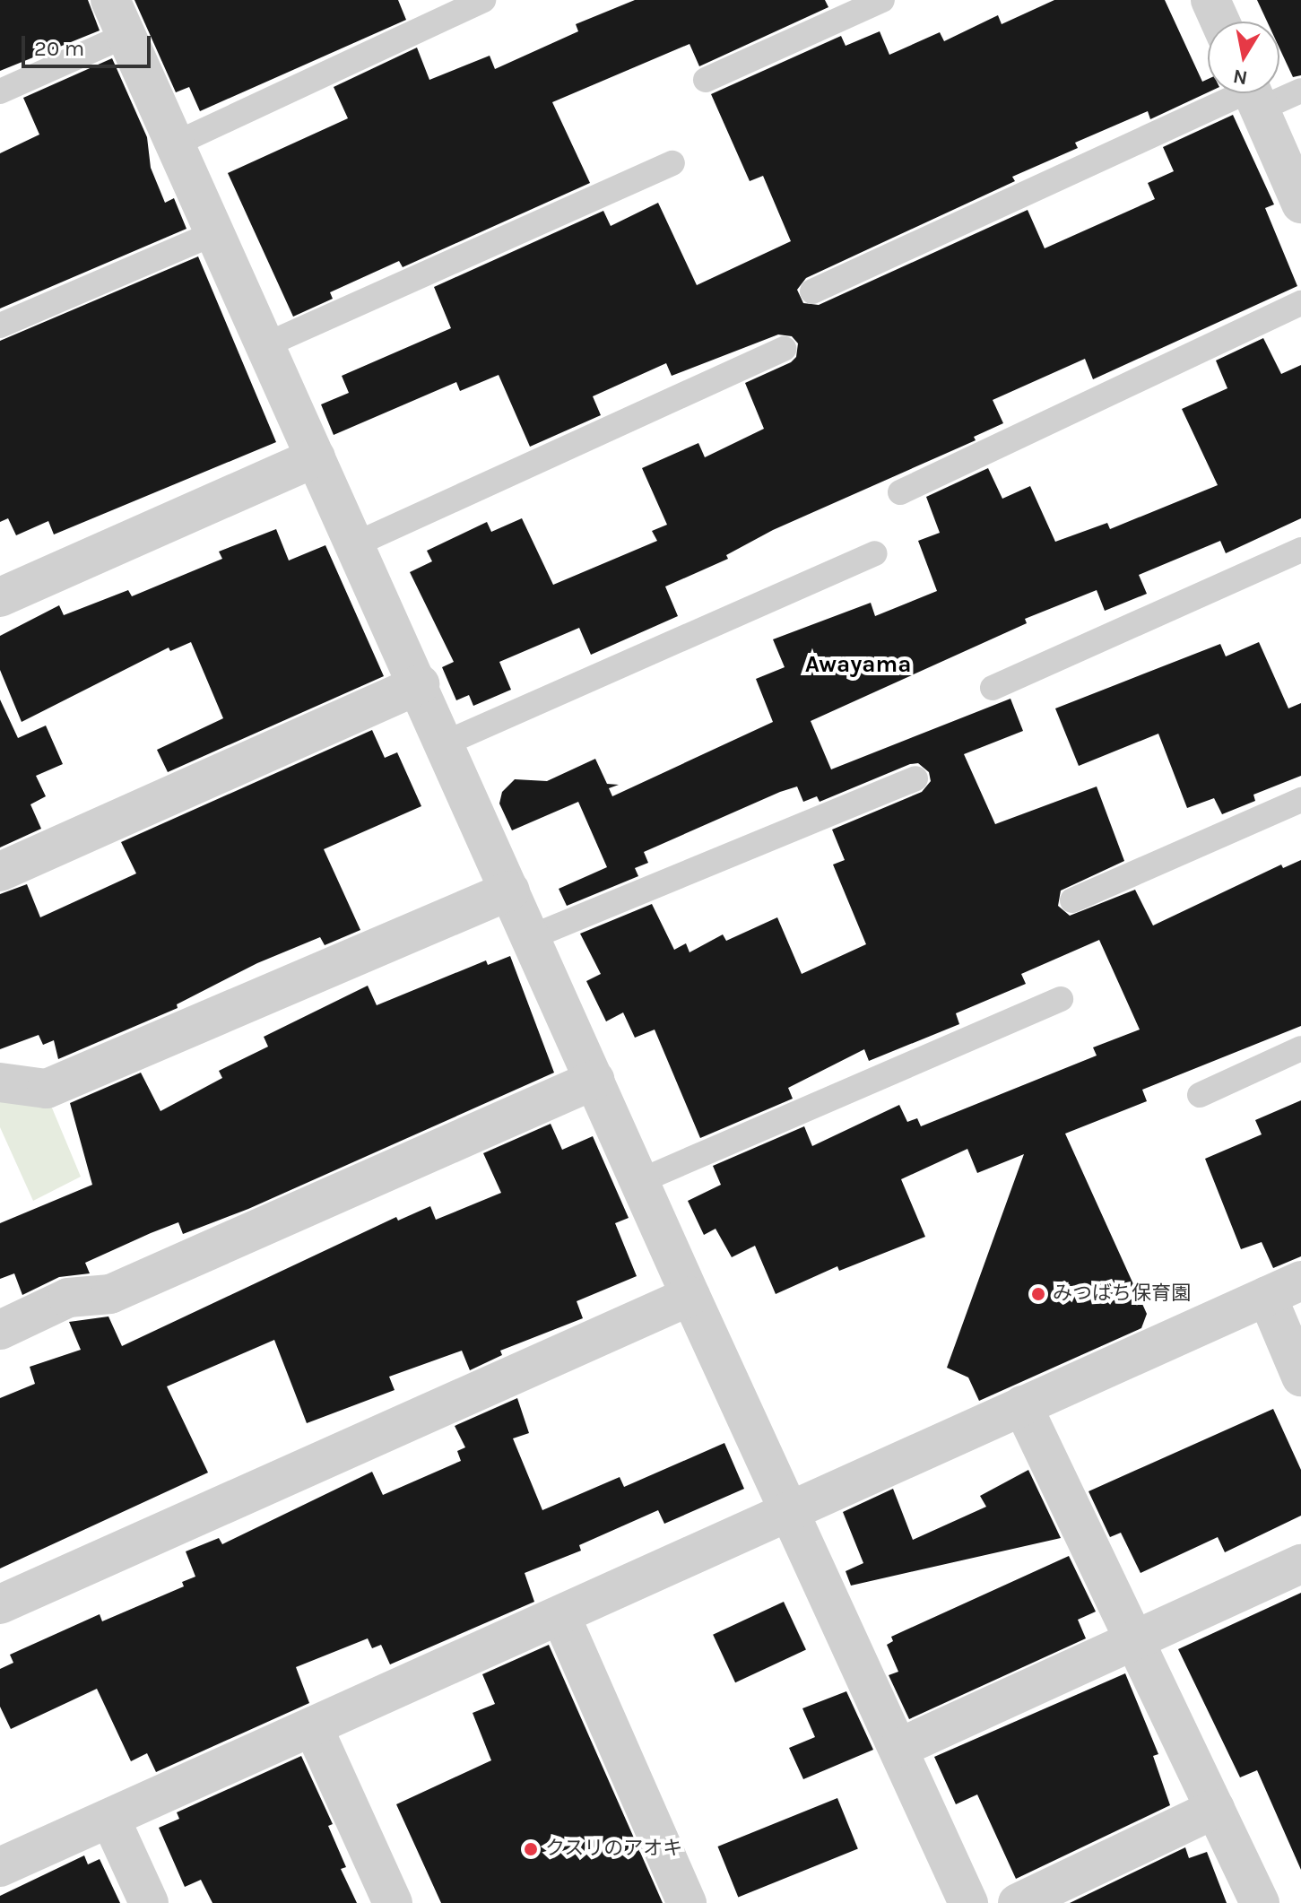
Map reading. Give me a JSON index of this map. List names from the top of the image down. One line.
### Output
{"districts":["Awayama"],"places":["みつばち保育園","クスリのアオキ"],"scale_bar":"20 m","north":"bottom"}
